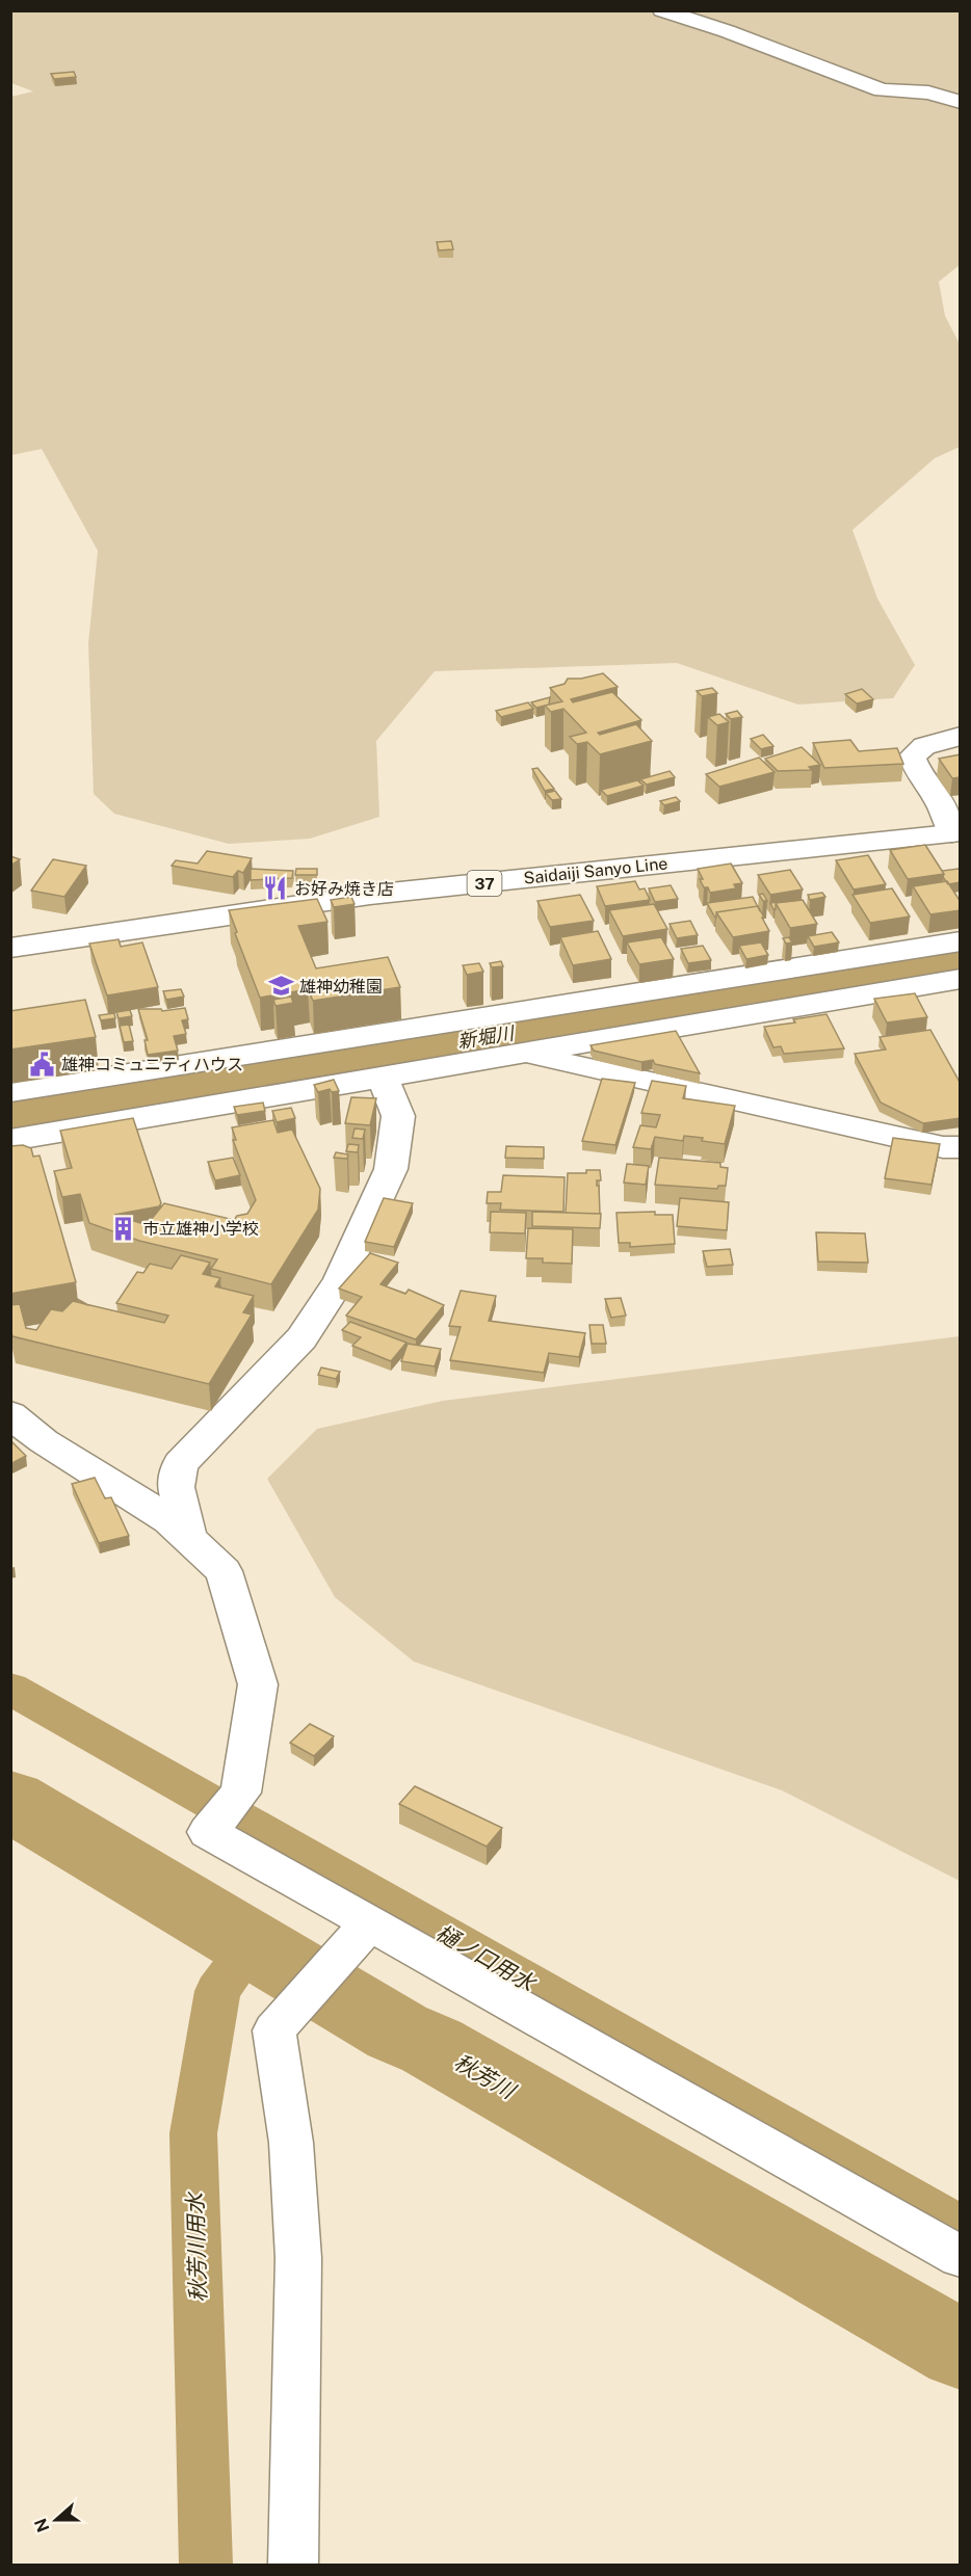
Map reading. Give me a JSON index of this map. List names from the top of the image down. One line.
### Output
{"streets":{"street":["Saidaiji Sanyo Line","37"]},"water":["新堀川","樋ノ口用水","秋芳川","秋芳川用水"],"places":{"restaurant":["お好み焼き店"],"school or university":["雄神幼稚園"],"public building":["雄神コミュニティハウス"],"building":["市立雄神小学校"]},"north":"left"}
